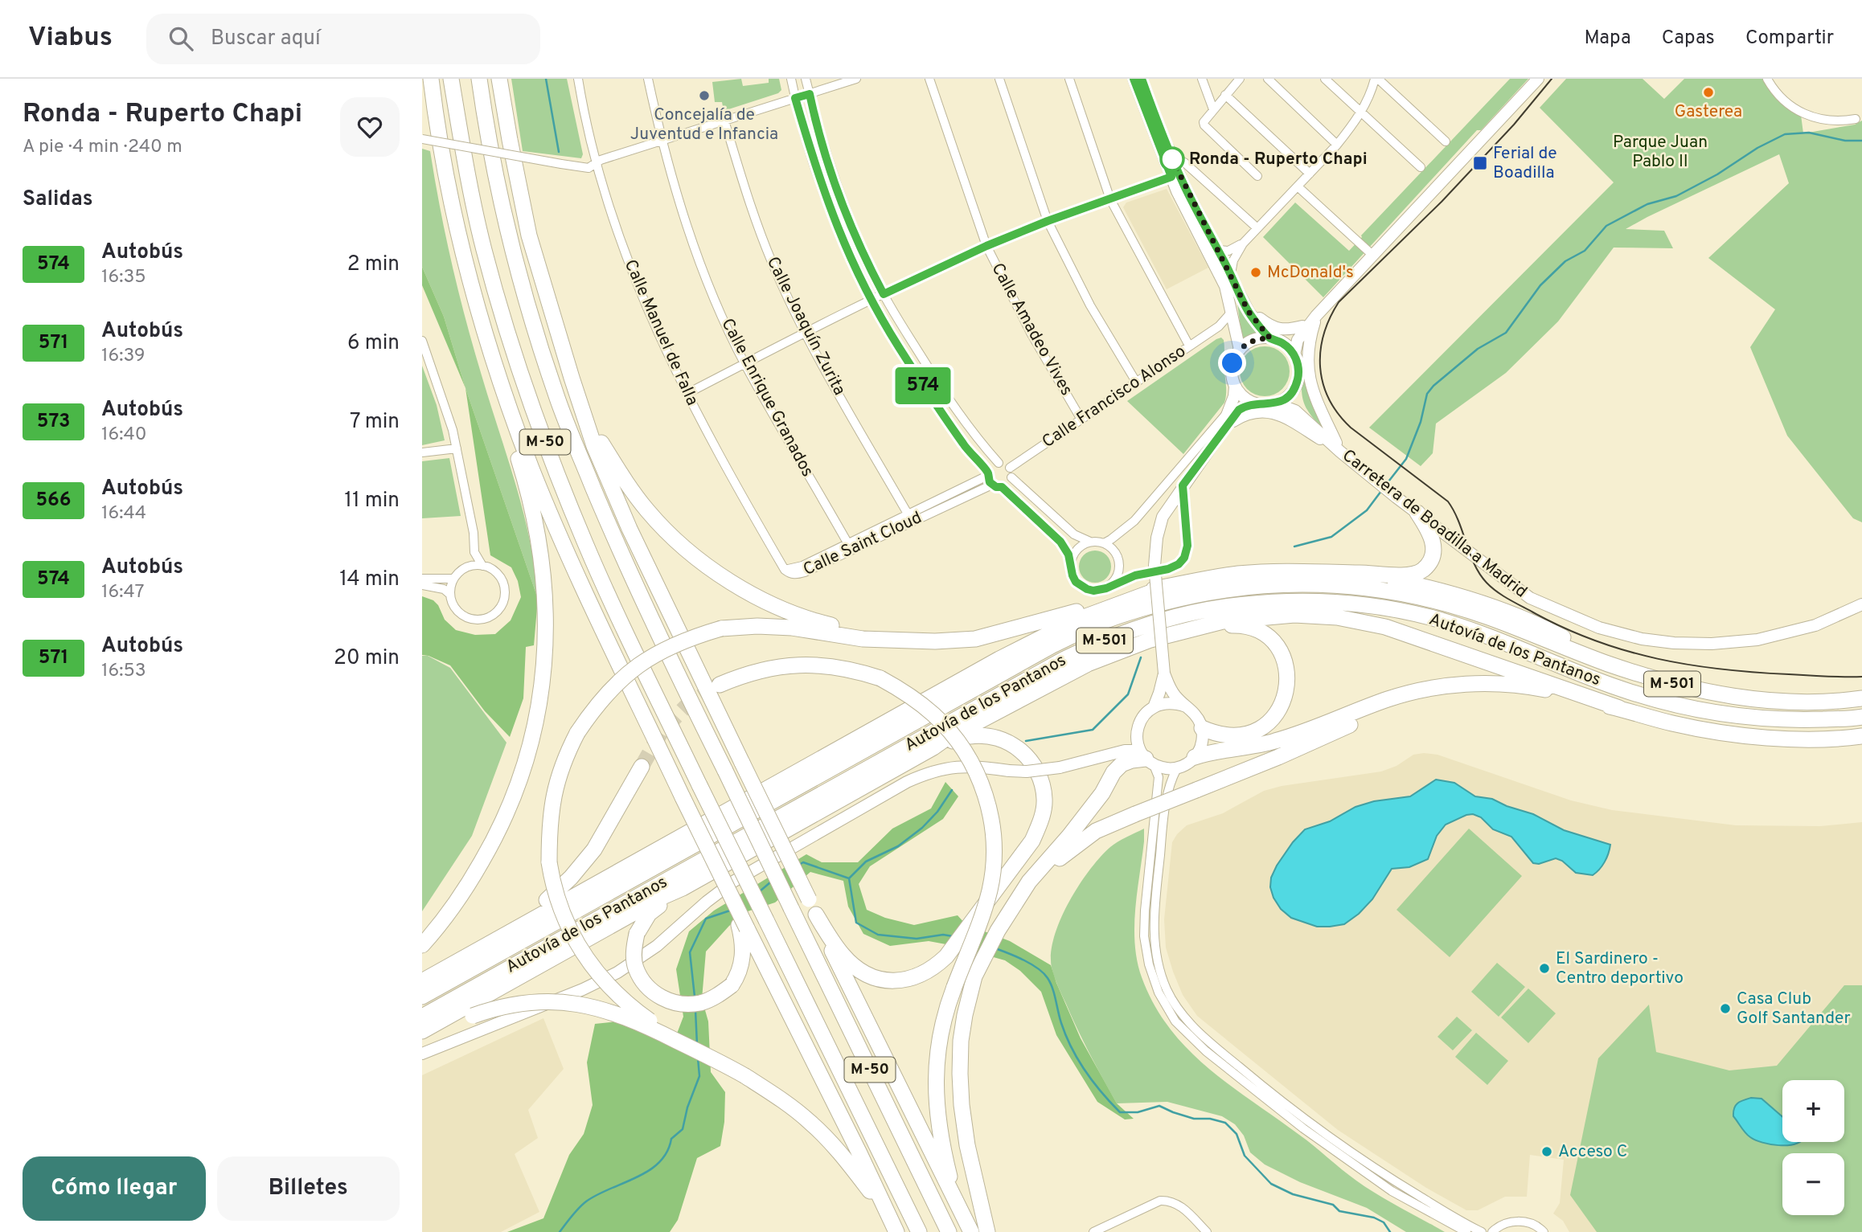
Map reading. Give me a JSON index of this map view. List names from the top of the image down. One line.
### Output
{"streets":{"highway":["M-50","M-501","Autovía de los Pantanos"],"street":["Calle Joaquín Zurita","Calle Amadeo Vives","Calle Manuel de Falla","Calle Francisco Alonso","Calle Enrique Granados","Carretera de Boadilla a Madrid","Calle Saint Cloud"]},"crossings":[["Calle Joaquín Zurita","Calle Saint Cloud"],["Calle Amadeo Vives","Calle Francisco Alonso"],["Calle Manuel de Falla","Calle Saint Cloud"],["Calle Francisco Alonso","Calle Saint Cloud"],["Calle Enrique Granados","Calle Saint Cloud"]],"parks":["Parque Juan Pablo II"],"places":{"other":["Gasterea","Concejalía de Juventud e Infancia","Ronda - Ruperto Chapi","McDonald's","El Sardinero - Centro deportivo","Casa Club Golf Santander","Acceso C"],"transit":["Ferial de Boadilla"]},"lines":["bus line 574"],"page":{"header":"Viabus","search":"Buscar aquí","nav":["Mapa","Capas","Compartir"],"heading":[["Ronda - Ruperto Chapi","A pie · 4 min · 240 m"],"Salidas"],"on_map":"574","list":[{"mark":"574","name":"Autobús","note":"16:35","value":"2 min"},{"mark":"571","name":"Autobús","note":"16:39","value":"6 min"},{"mark":"573","name":"Autobús","note":"16:40","value":"7 min"},{"mark":"566","name":"Autobús","note":"16:44","value":"11 min"},{"mark":"574","name":"Autobús","note":"16:47","value":"14 min"},{"mark":"571","name":"Autobús","note":"16:53","value":"20 min"}],"map_buttons":["+","−"],"buttons":["Cómo llegar","Billetes"]}}
